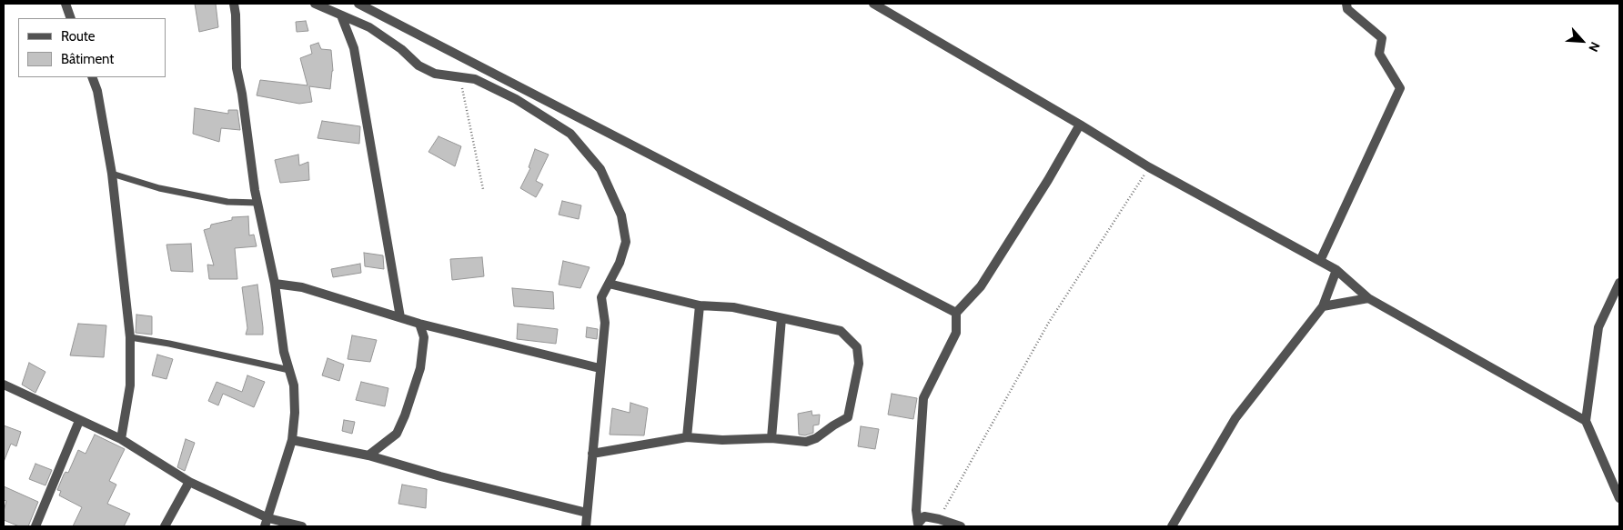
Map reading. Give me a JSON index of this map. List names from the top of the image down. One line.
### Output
{"legend":["Route","Bâtiment"],"north":"bottom right"}
